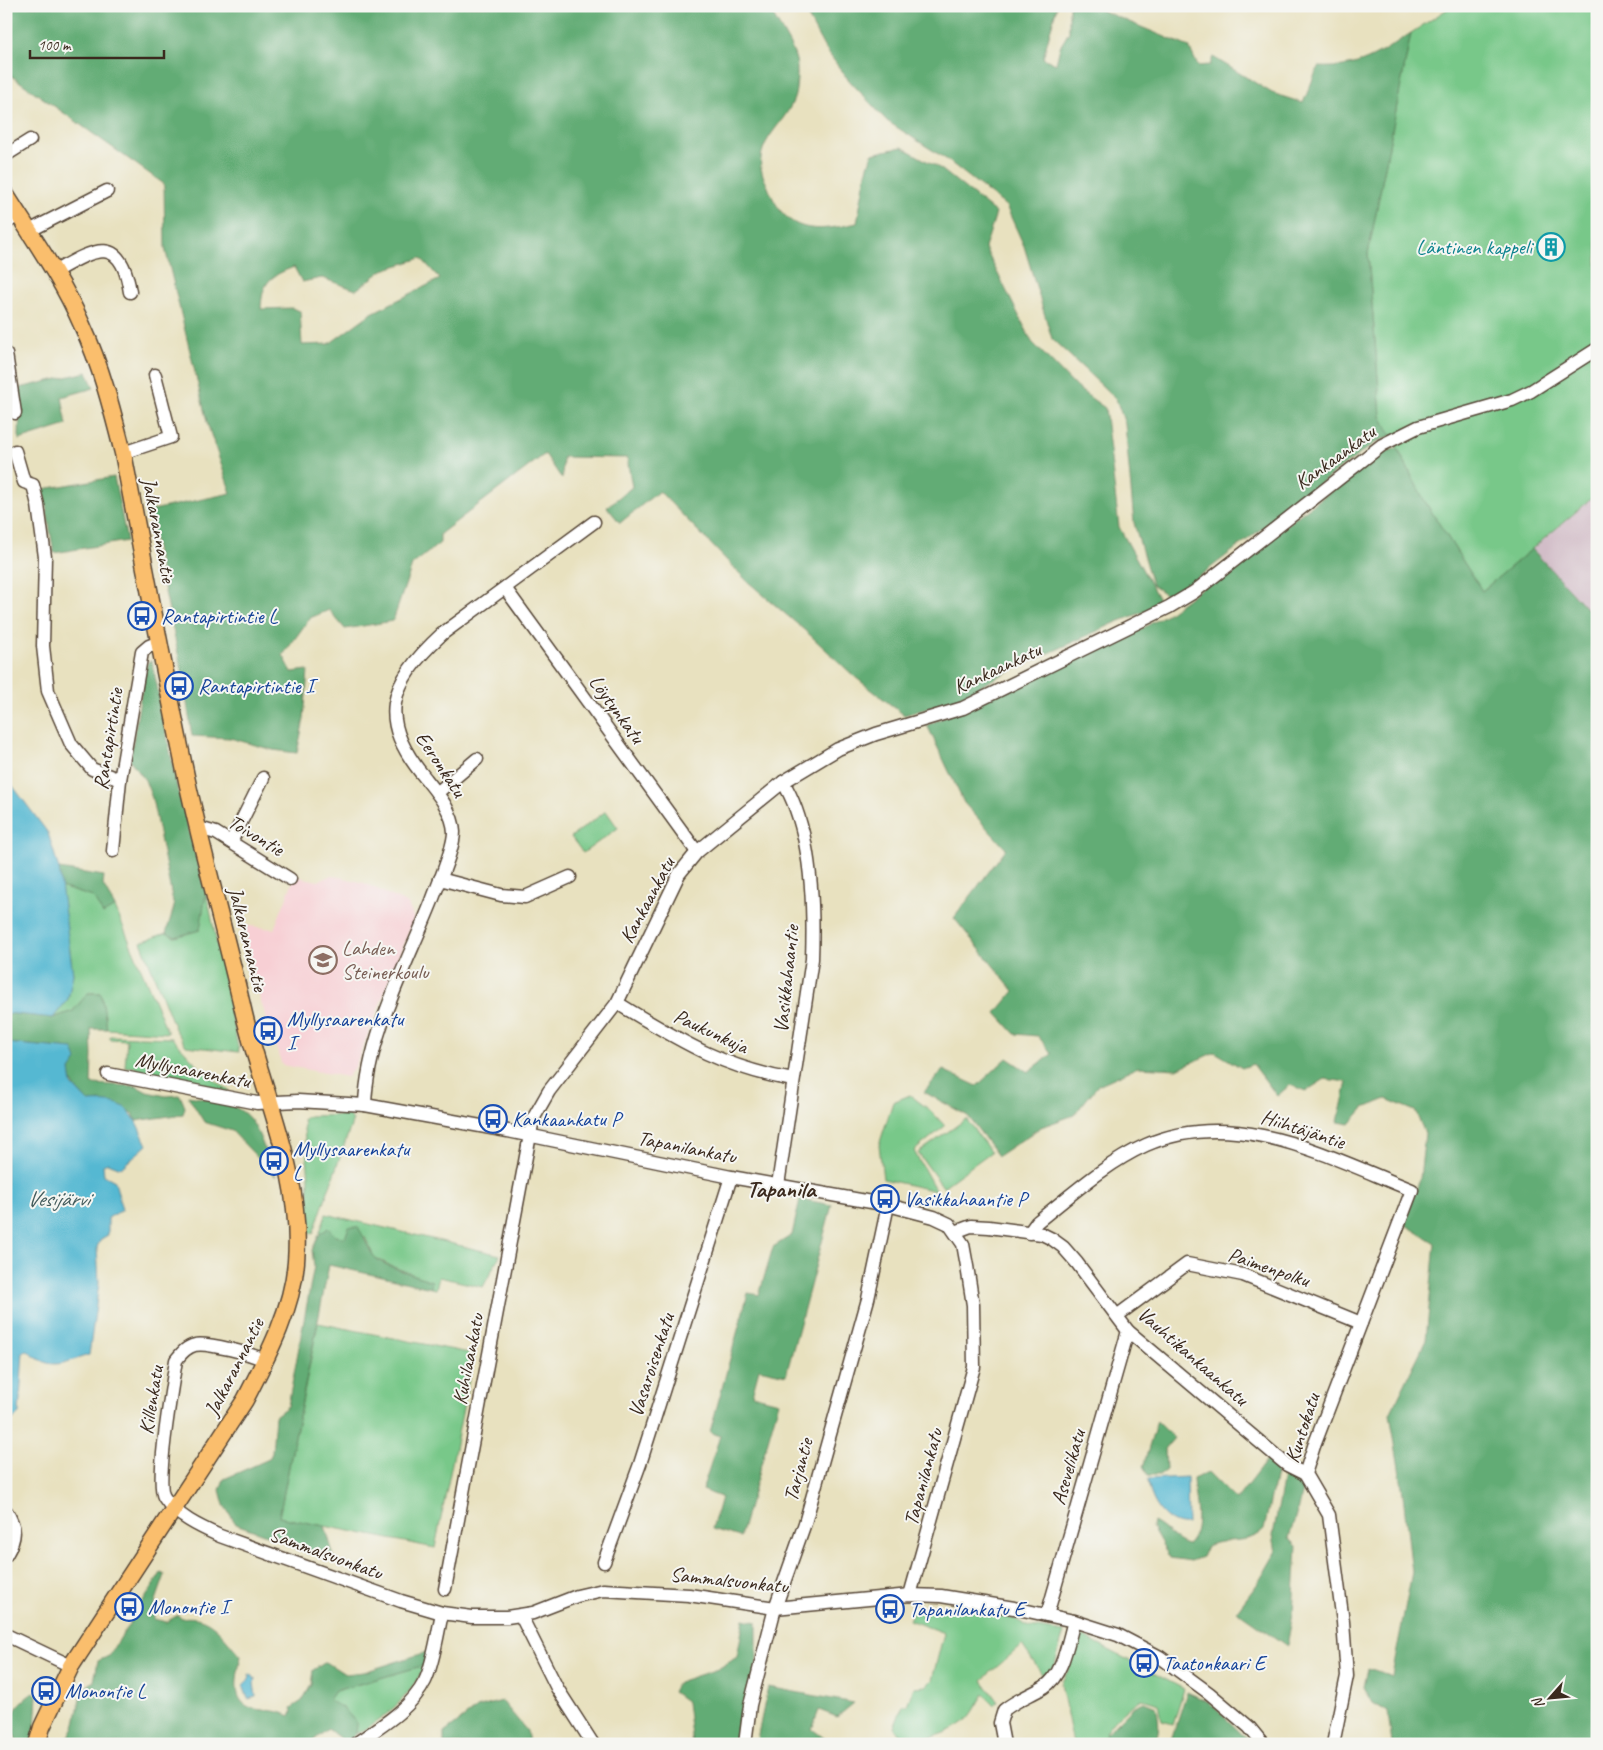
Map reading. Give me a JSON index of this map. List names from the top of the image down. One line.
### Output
{"streets":{"main road":["Jalkarannantie"],"street":["Kankaankatu","Löytynkatu","Rantapirtintie","Eeronkatu","Toivontie","Vasikkahaantie","Paukunkuja","Myllysaarenkatu","Hiihtäjäntie","Tapanilankatu","Paimenpolku","Vauhtikankaankatu","Kuhilaankatu","Vasaroisenkatu","Killenkatu","Kuntokatu","Asevelikatu","Tarjantie","Sammalsuonkatu"]},"crossings":[["Kankaankatu","Löytynkatu"],["Kankaankatu","Vasikkahaantie"],["Kankaankatu","Paukunkuja"],["Kankaankatu","Tapanilankatu"],["Kankaankatu","Kuhilaankatu"],["Jalkarannantie","Rantapirtintie"],["Jalkarannantie","Toivontie"],["Jalkarannantie","Myllysaarenkatu"],["Jalkarannantie","Tapanilankatu"],["Jalkarannantie","Killenkatu"],["Jalkarannantie","Sammalsuonkatu"],["Löytynkatu","Eeronkatu"],["Eeronkatu","Tapanilankatu"],["Vasikkahaantie","Paukunkuja"],["Vasikkahaantie","Tapanilankatu"],["Myllysaarenkatu","Tapanilankatu"],["Hiihtäjäntie","Vauhtikankaankatu"],["Hiihtäjäntie","Kuntokatu"],["Tapanilankatu","Vauhtikankaankatu"],["Tapanilankatu","Kuhilaankatu"],["Tapanilankatu","Vasaroisenkatu"],["Tapanilankatu","Tarjantie"],["Tapanilankatu","Sammalsuonkatu"],["Paimenpolku","Vauhtikankaankatu"],["Paimenpolku","Kuntokatu"],["Vauhtikankaankatu","Kuntokatu"],["Vauhtikankaankatu","Asevelikatu"],["Killenkatu","Sammalsuonkatu"],["Asevelikatu","Sammalsuonkatu"],["Tarjantie","Sammalsuonkatu"]],"districts":["Tapanila"],"water":["Vesijärvi"],"places":{"building":["Läntinen kappeli"],"bus stop":["Rantapirtintie L","Rantapirtintie I","Myllysaarenkatu I","Kankaankatu P","Myllysaarenkatu L","Vasikkahaantie P","Monontie I","Tapanilankatu E","Taatonkaari E","Monontie L"],"school or university":["Lahden Steinerkoulu"]},"scale_bar":"100 m","north":"bottom left"}
